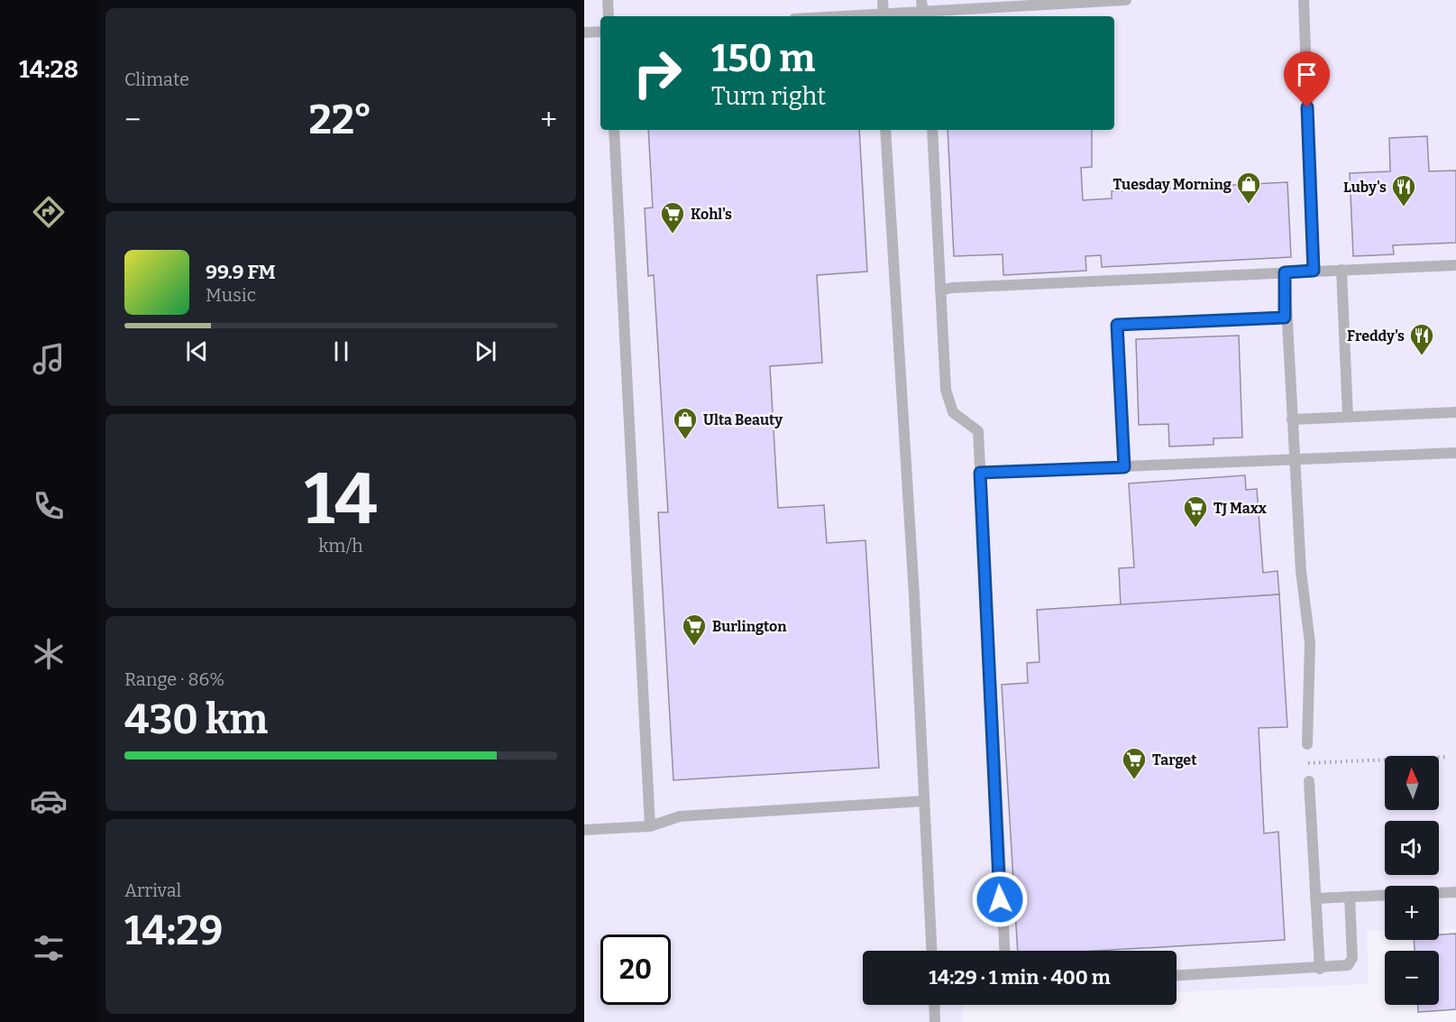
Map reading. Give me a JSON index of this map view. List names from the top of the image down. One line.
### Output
{"places":{"shop":["Tuesday Morning","Ulta Beauty"],"restaurant":["Luby's","Freddy's"],"supermarket":["Kohl's","TJ Maxx","Burlington","Target"]},"north":"top","page":{"tabs":"14:28","tile":["Climate",["14","km/h"],["Range · 86%","430 km"],["Arrival","14:29"]],"turn":["150 m","Turn right"],"heat":["−","22°","+"],"song":["99.9 FM","Music"],"map_buttons":["+","−"],"limit":"20","trip":"14:29 · 1 min · 400 m"}}
